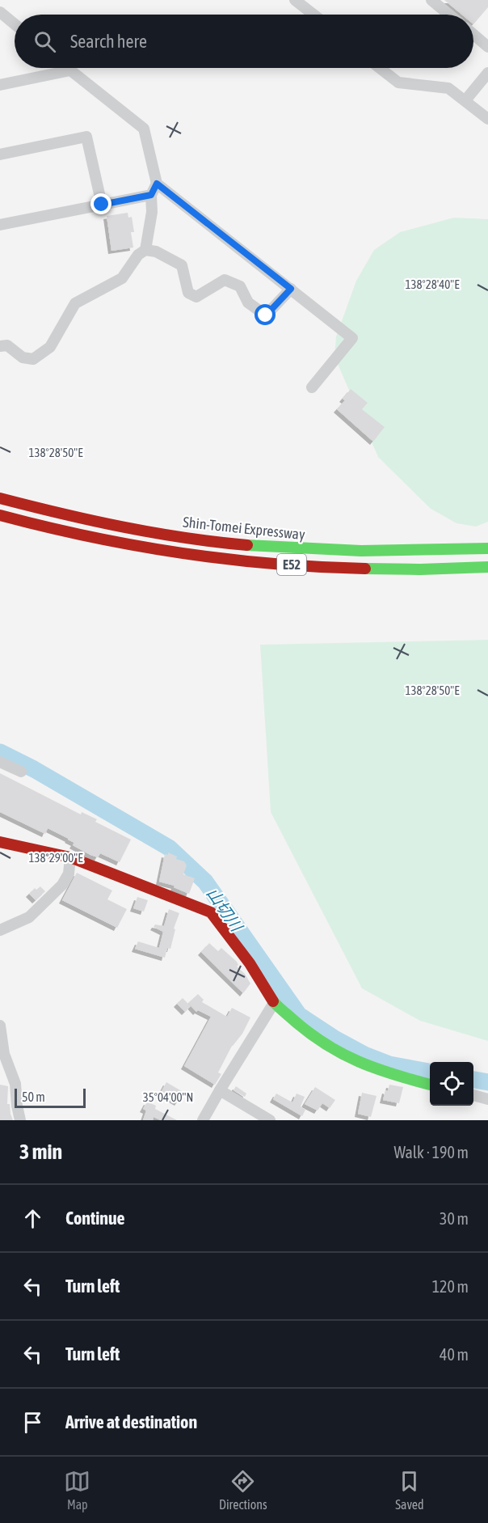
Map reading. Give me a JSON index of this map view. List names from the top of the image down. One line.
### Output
{"streets":{"main road":["Shin-Tomei Expressway","E52"]},"water":["山切川"],"scale_bar":"50 m","page":{"search":"Search here","scale":"50 m","heading":["3 min","Walk · 190 m"],"list":[["Continue","30 m"],["Turn left","120 m"],["Turn left","40 m"],"Arrive at destination"],"nav":["Map","Directions","Saved"]},"coordinates":["138°28'40\"E","138°28'50\"E","138°29'00\"E","35°04'00\"N"]}
